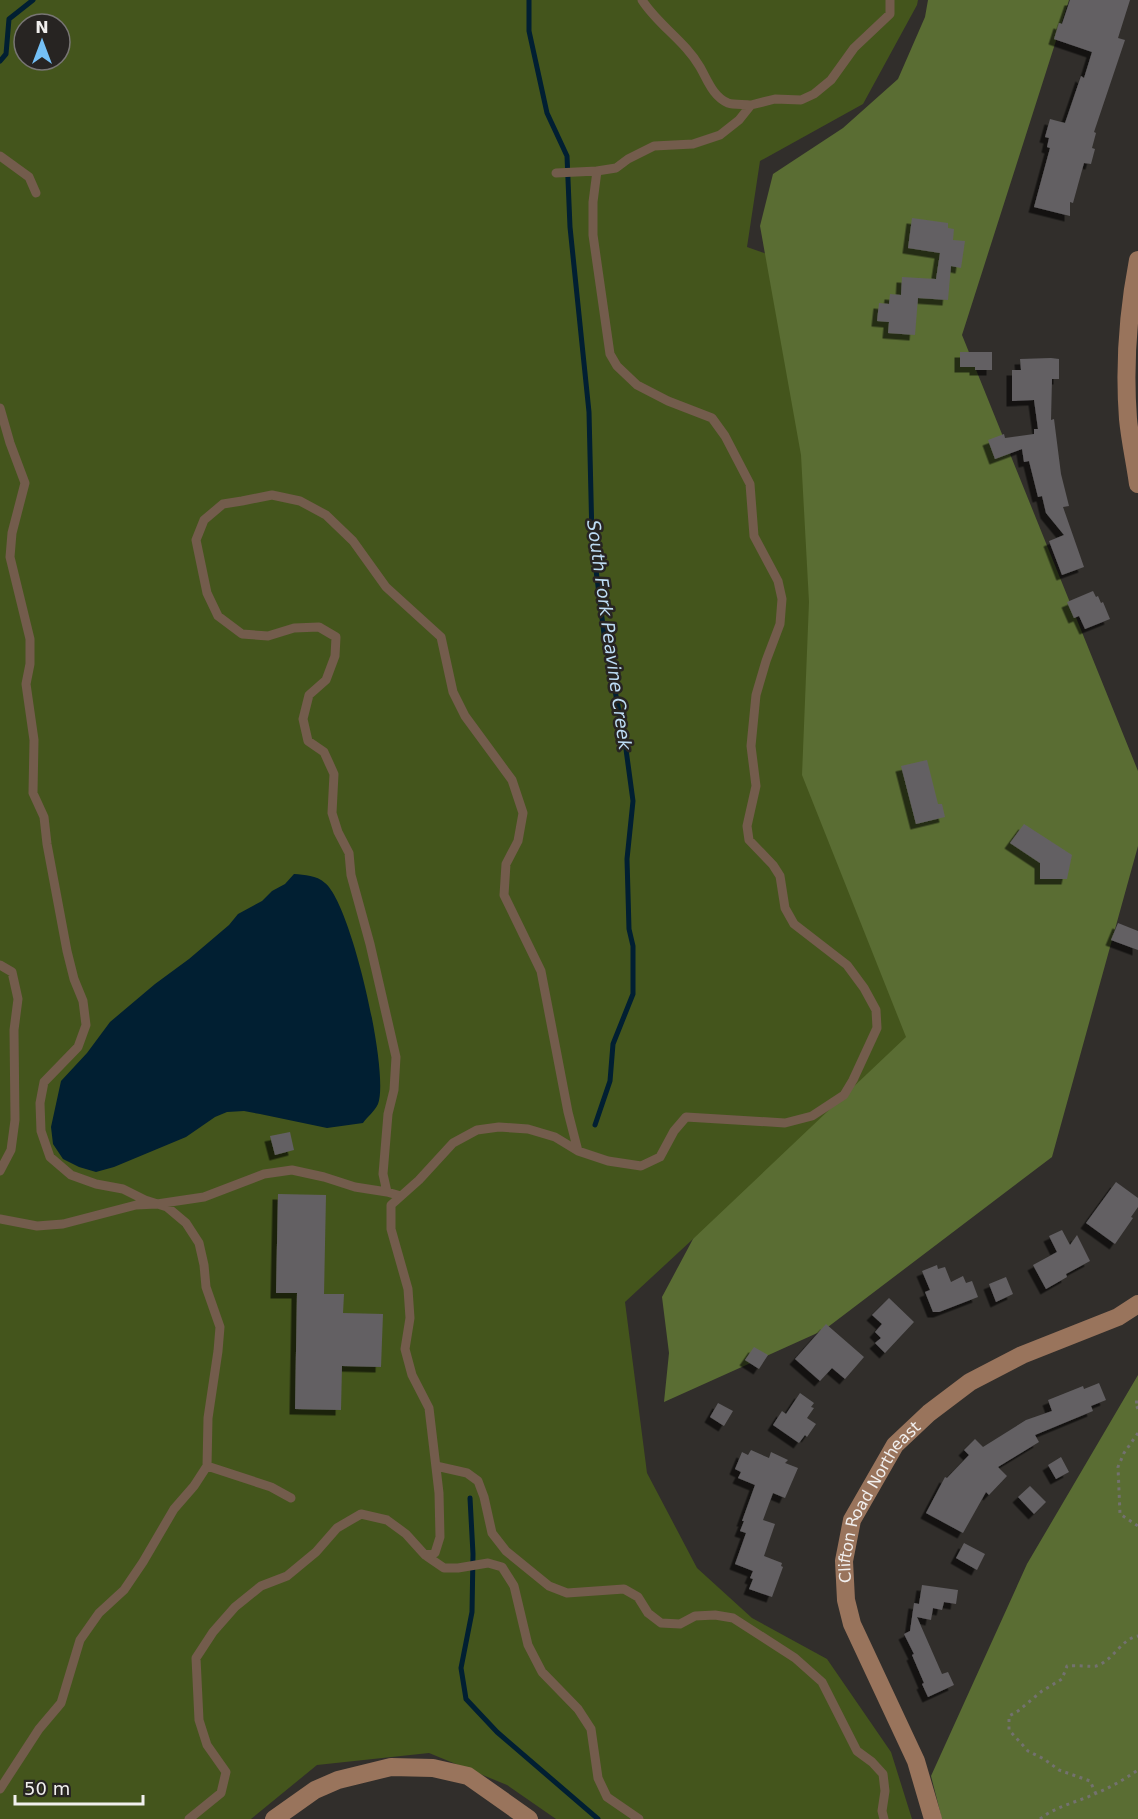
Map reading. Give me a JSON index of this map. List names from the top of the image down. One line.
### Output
{"streets":{"street":["Clifton Road Northeast"]},"water":["South Fork Peavine Creek"],"scale_bar":"50 m","north":"top"}
